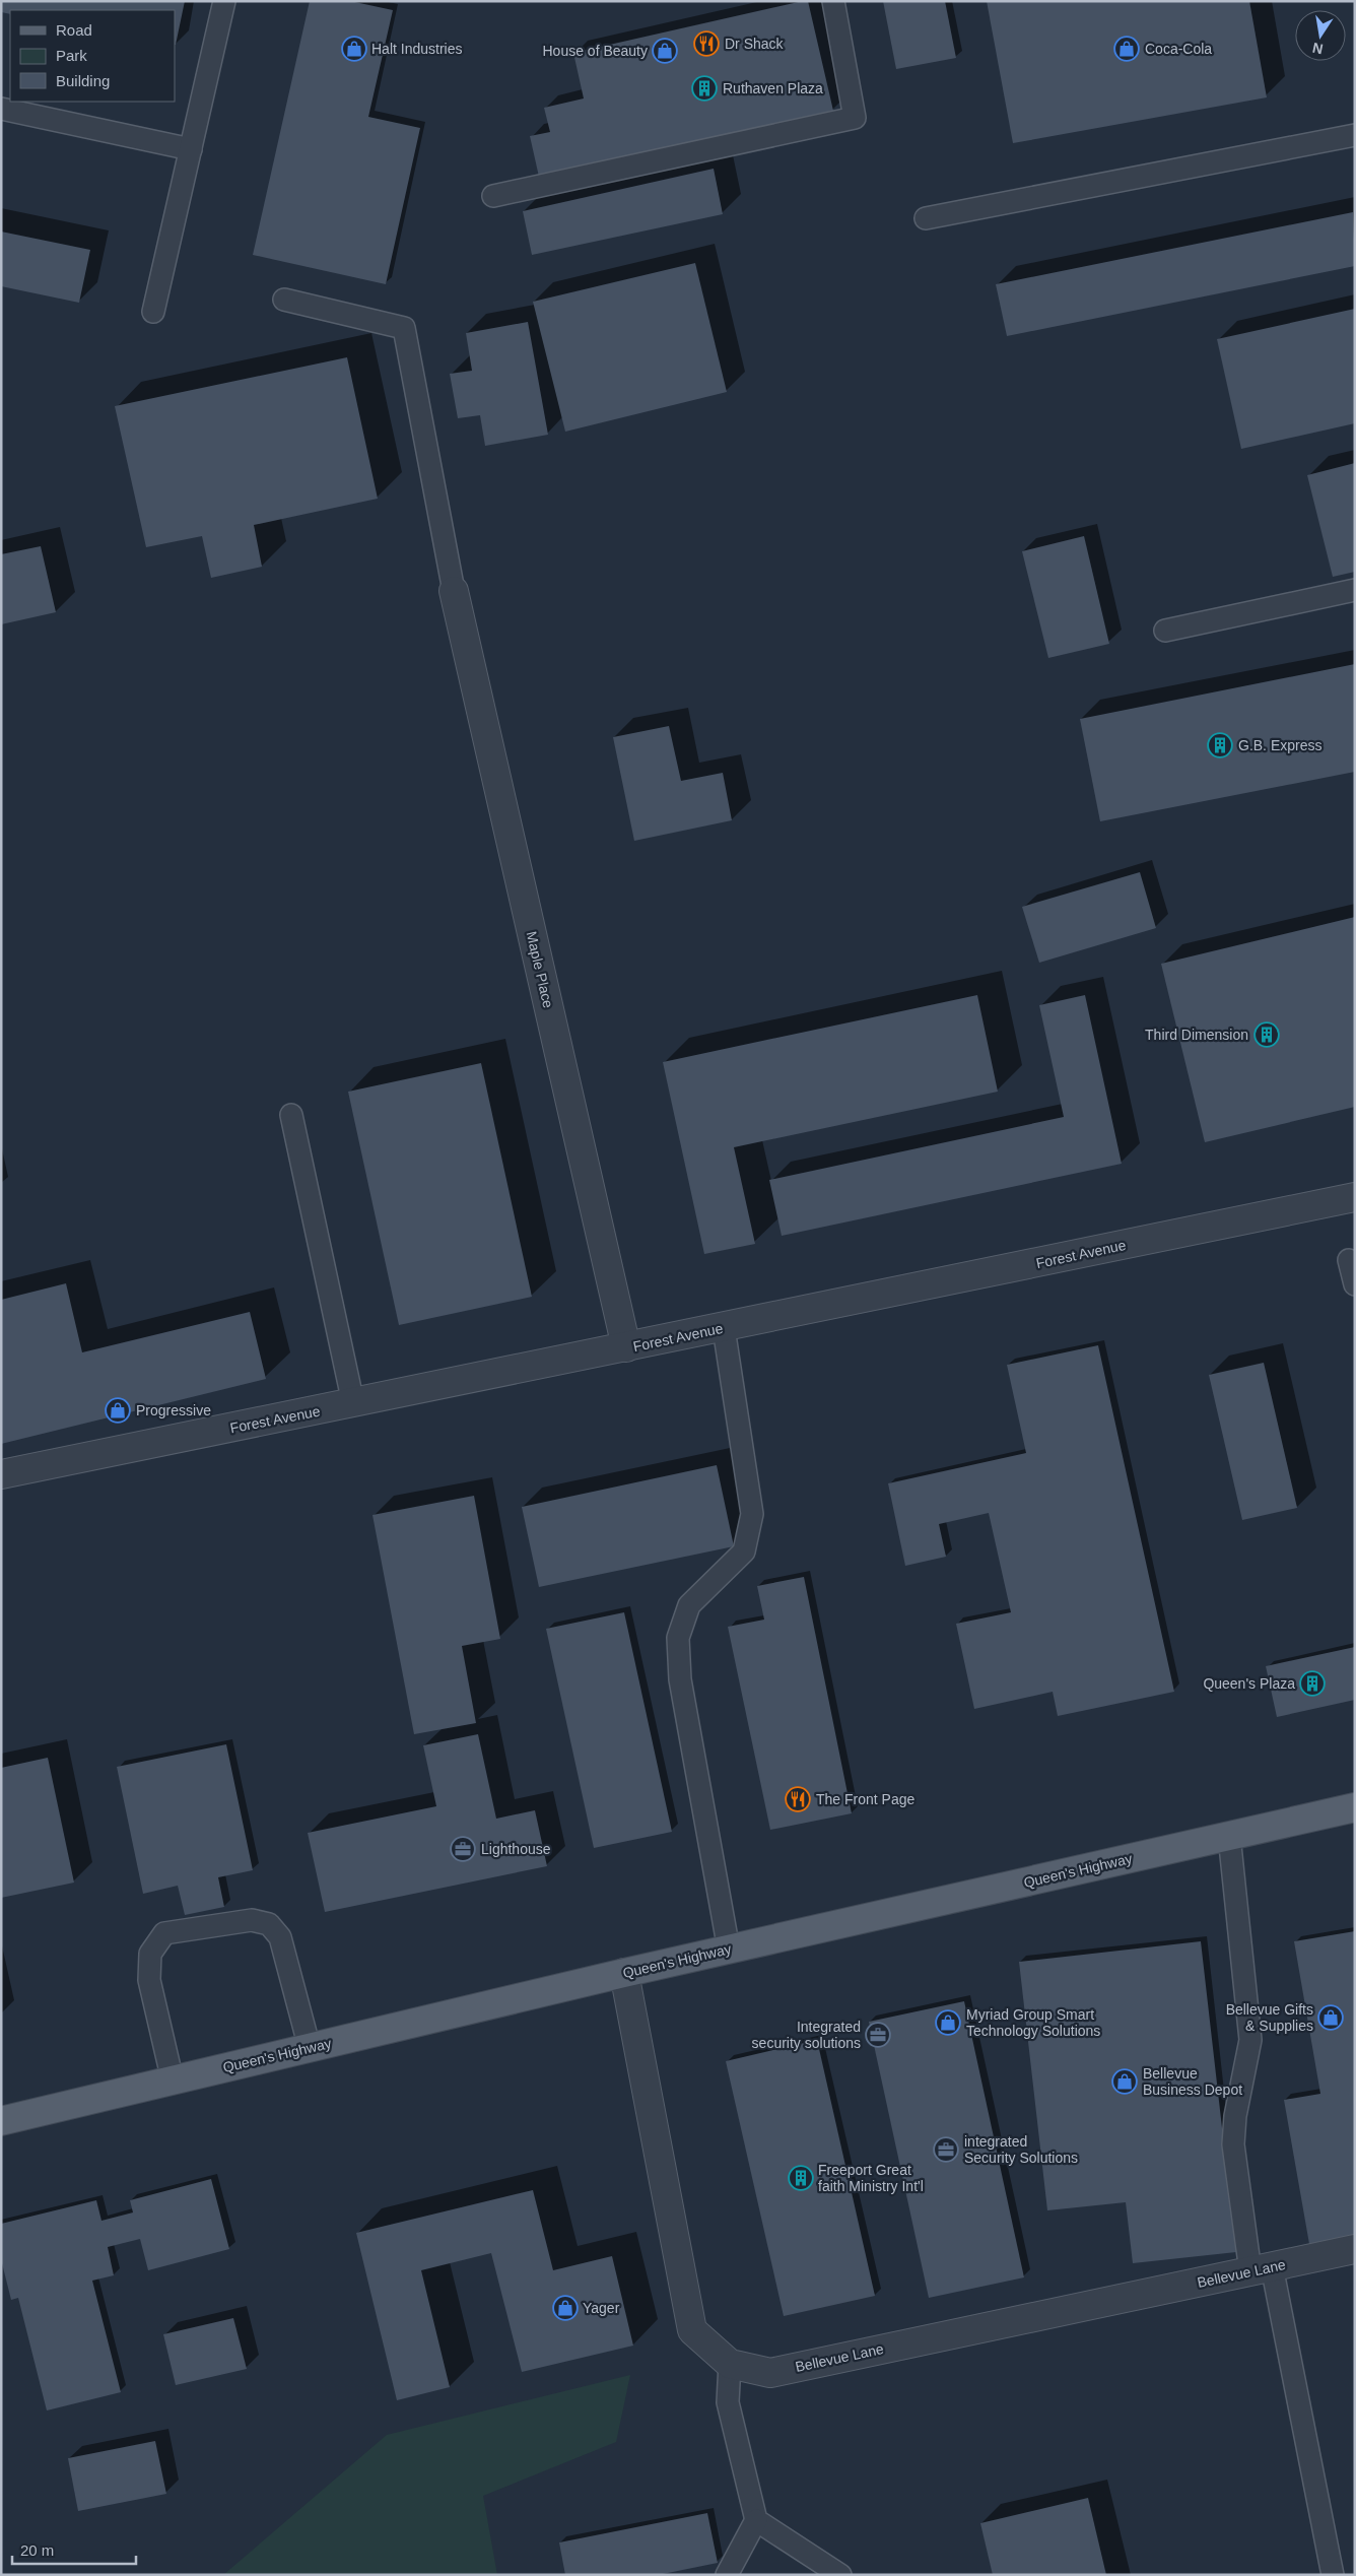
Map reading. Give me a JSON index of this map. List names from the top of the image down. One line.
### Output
{"streets":{"main road":["Queen's Highway"],"street":["Maple Place","Forest Avenue","Bellevue Lane"]},"crossings":[["Maple Place","Forest Avenue"],["Queen's Highway","Bellevue Lane"]],"places":{"restaurant":["Dr Shack","The Front Page"],"shop":["Halt Industries","Coca-Cola","House of Beauty","Progressive","Bellevue Gifts & Supplies","Myriad Group Smart Technology Solutions","Bellevue Business Depot","Yager"],"building":["Ruthaven Plaza","G.B. Express","Third Dimension","Queen's Plaza","Freeport Great faith Ministry Int'l"],"office":["Lighthouse","Integrated security solutions","integrated Security Solutions"]},"legend":["Road","Park","Building"],"scale_bar":"20 m","north":"bottom"}
